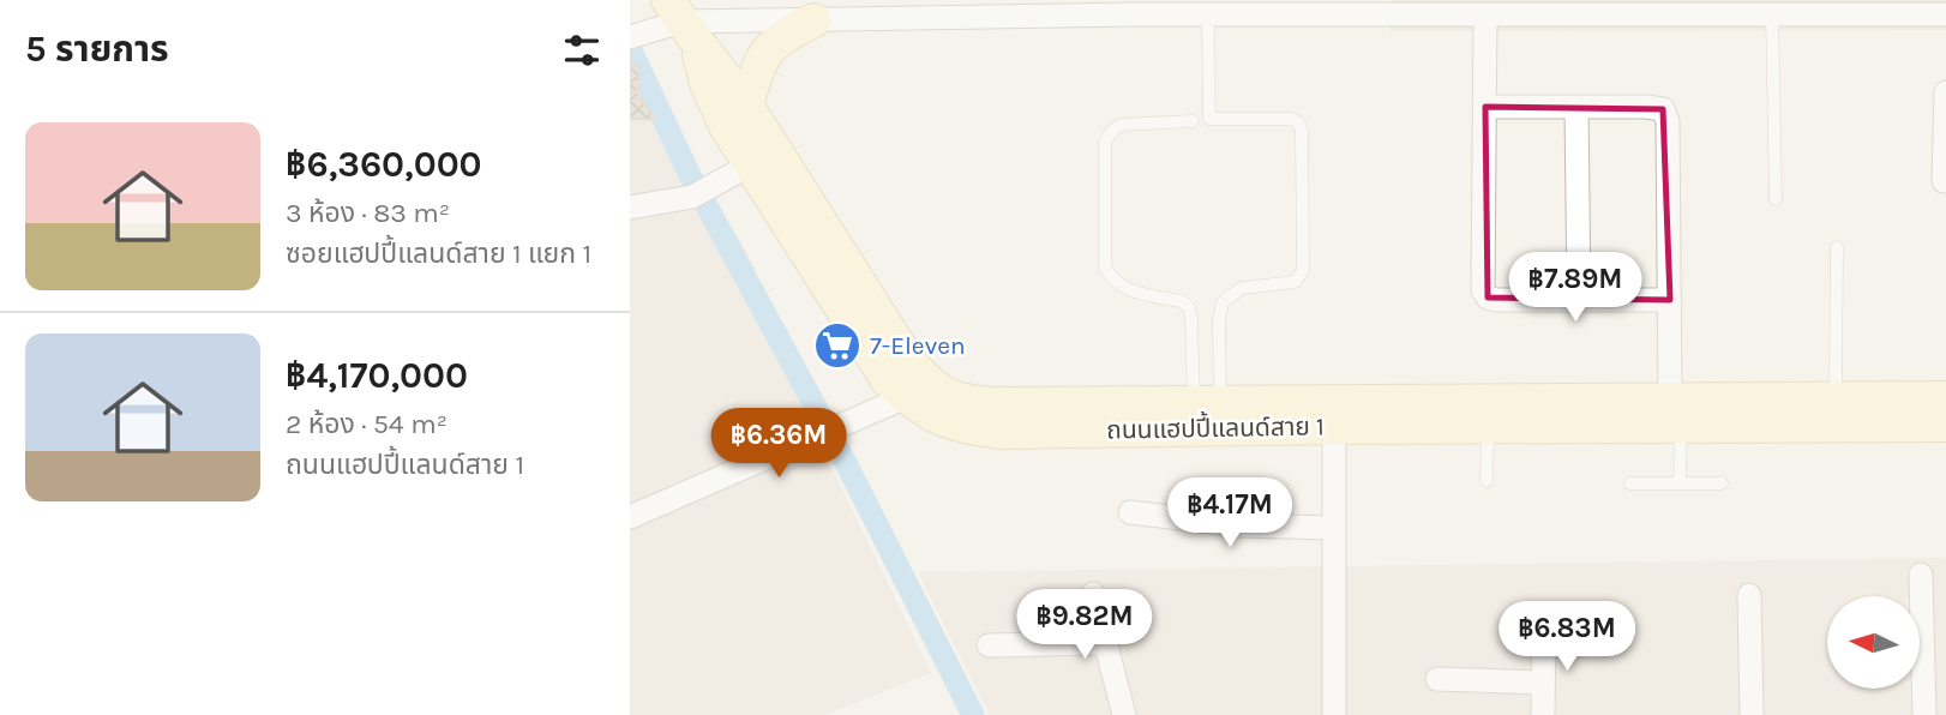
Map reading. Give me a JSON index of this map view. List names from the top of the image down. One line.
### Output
{"streets":{"street":["ถนนแฮปปี้แลนด์สาย 1"]},"places":{"supermarket":["7-Eleven"]},"north":"left","page":{"heading":"5 รายการ","list":[{"name":"฿6,360,000","note":"3 ห้อง · 83 m² · ซอยแฮปปี้แลนด์สาย 1 แยก 1"},{"name":"฿4,170,000","note":"2 ห้อง · 54 m² · ถนนแฮปปี้แลนด์สาย 1"}],"price":["฿7.89M","฿6.36M","฿4.17M","฿9.82M","฿6.83M"]}}
